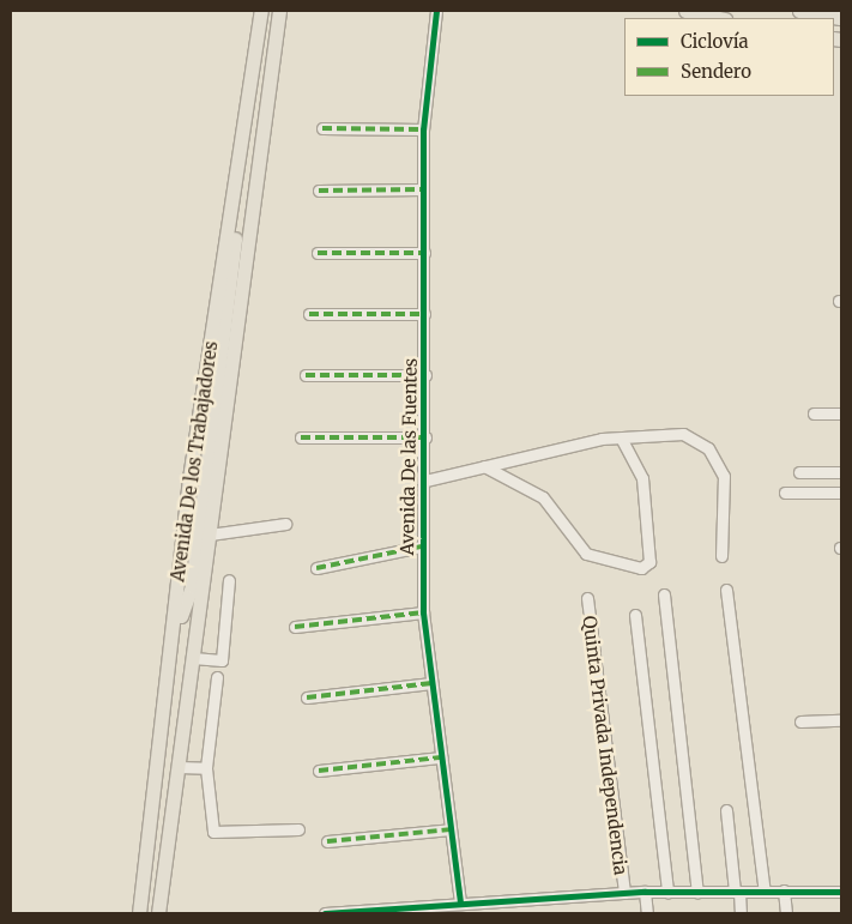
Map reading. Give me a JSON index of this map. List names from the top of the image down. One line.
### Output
{"streets":{"main road":["Avenida De los Trabajadores"],"street":["Avenida De las Fuentes","Quinta Privada Independencia"]},"legend":["Ciclovía","Sendero"]}
